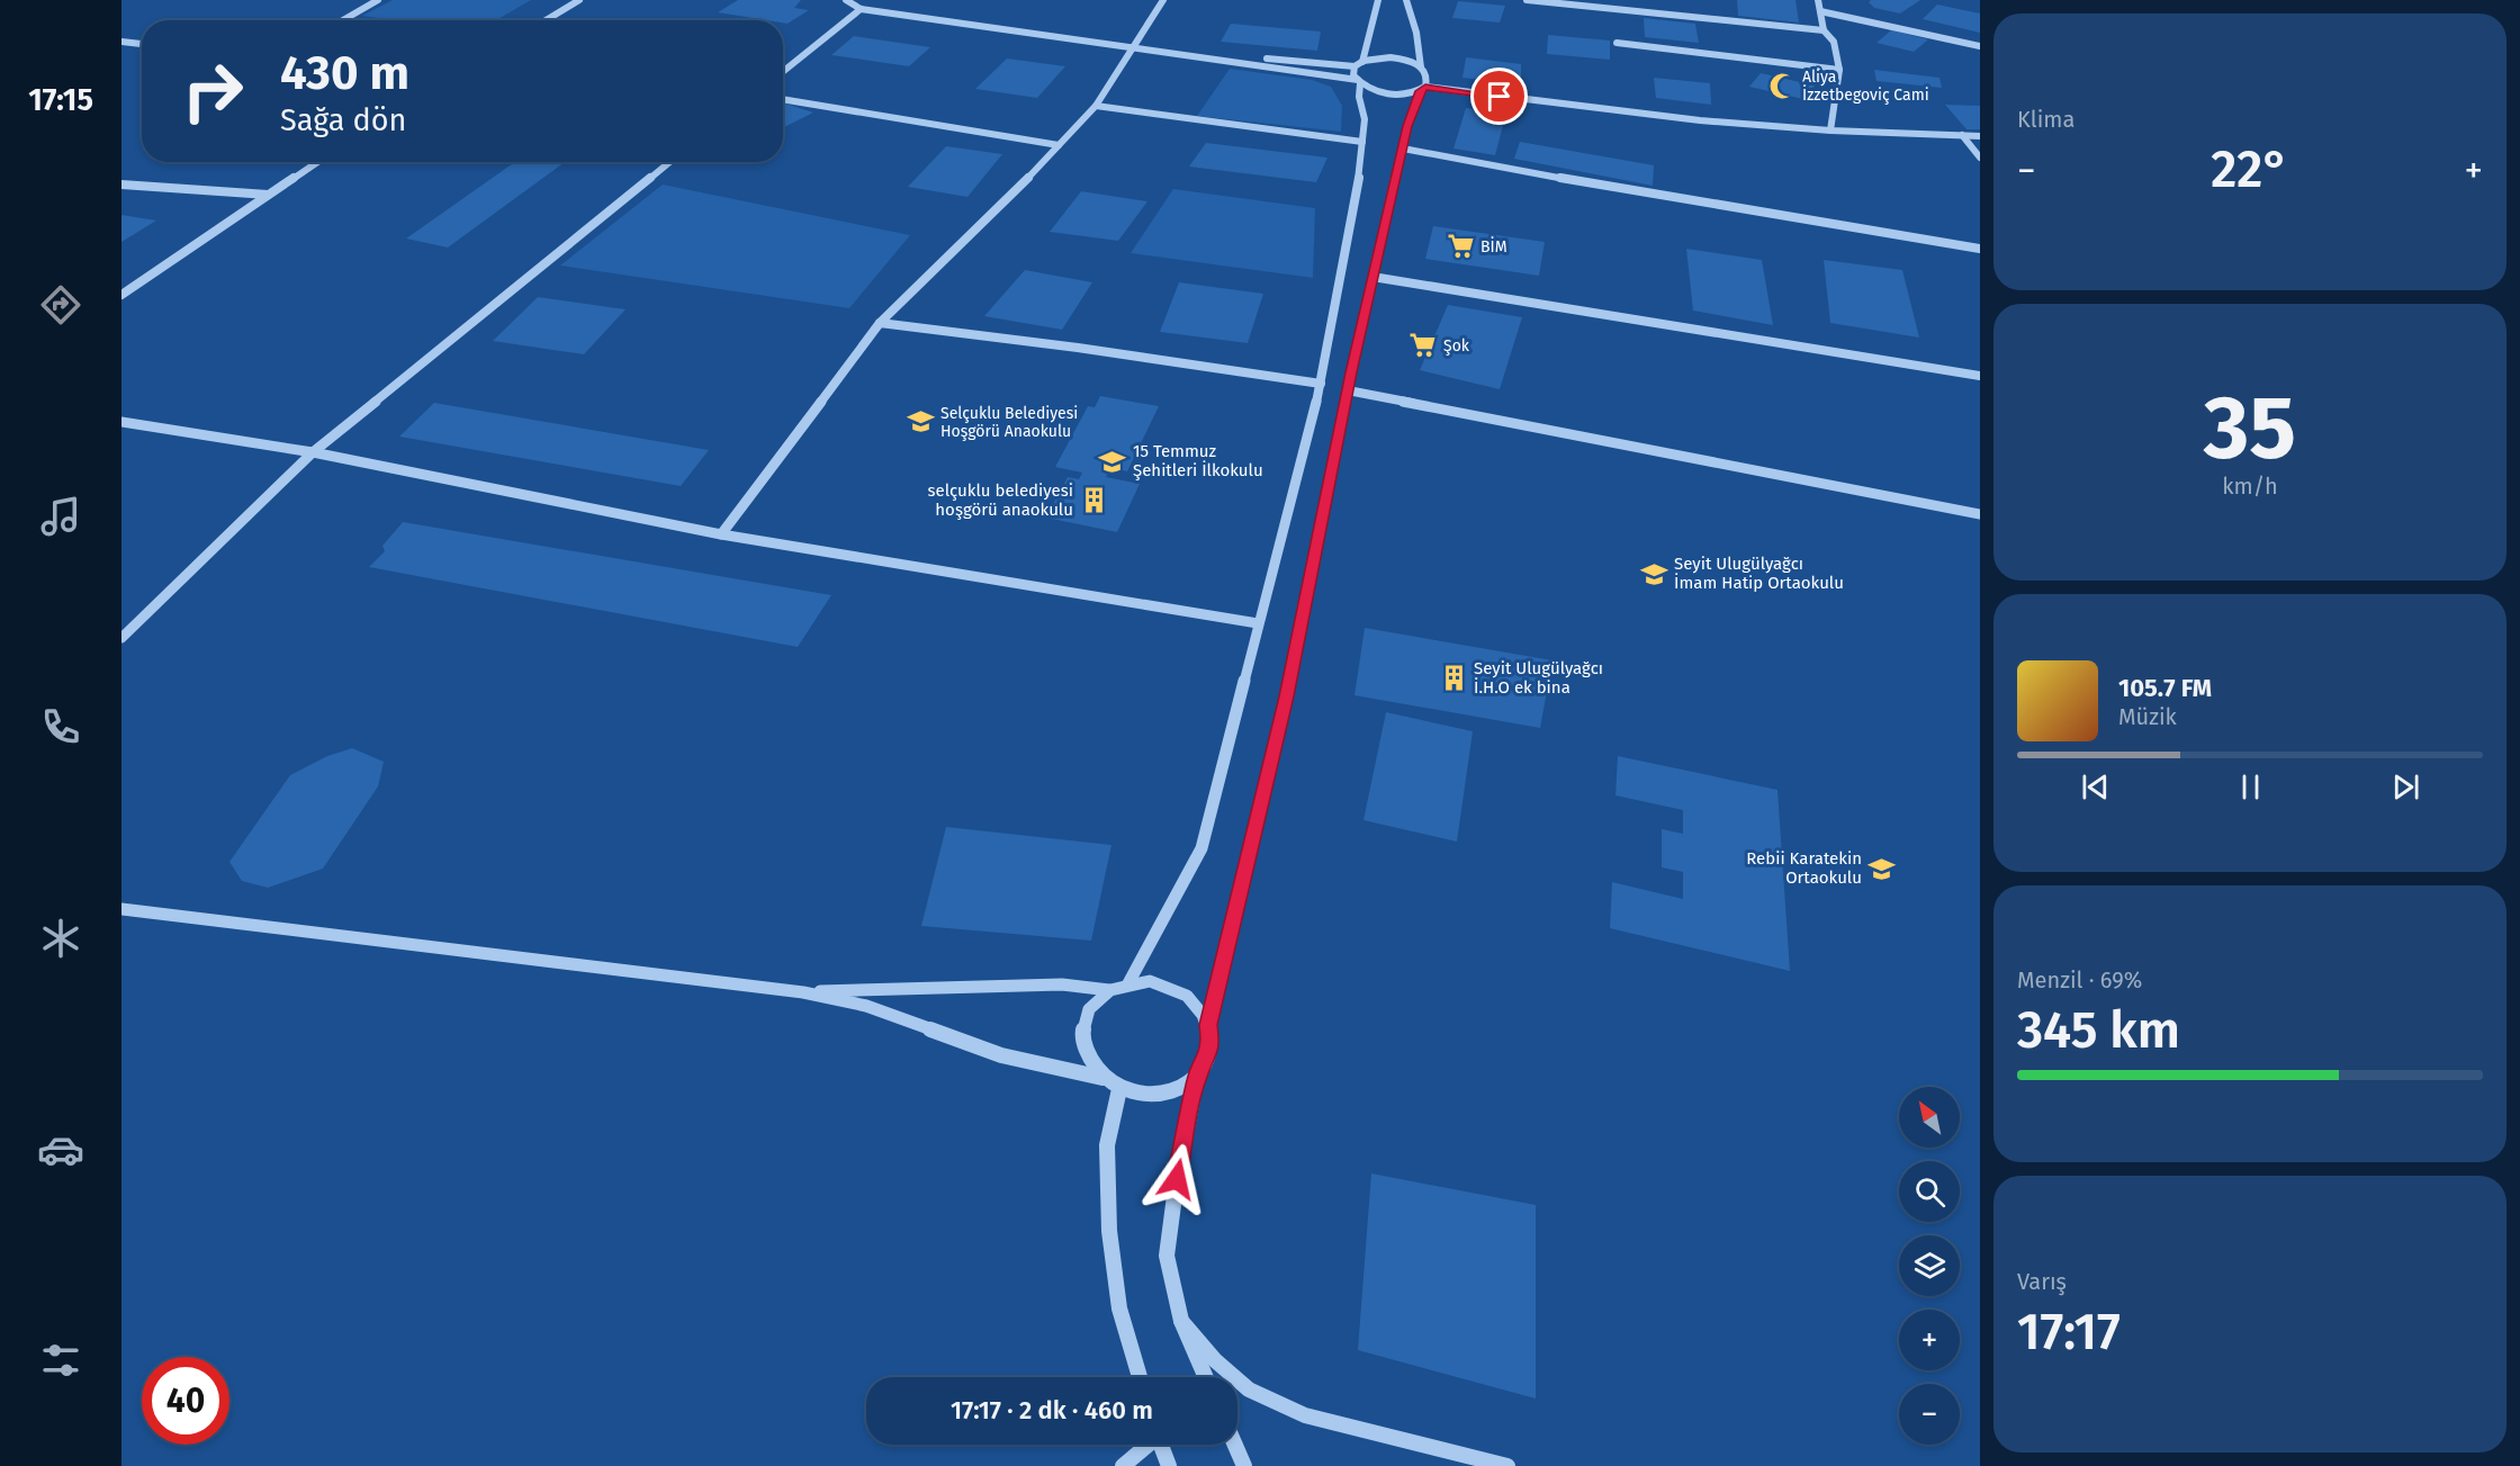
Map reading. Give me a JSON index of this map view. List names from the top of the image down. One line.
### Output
{"places":{"mosque":["Aliya İzzetbegoviç Cami"],"supermarket":["BİM","Şok"],"school or university":["Selçuklu Belediyesi Hoşgörü Anaokulu","15 Temmuz Şehitleri İlkokulu","Seyit Ulugülyağcı İmam Hatip Ortaokulu","Rebii Karatekin Ortaokulu"],"building":["selçuklu belediyesi hoşgörü anaokulu","Seyit Ulugülyağcı İ.H.O ek bina"]},"north":"top left","page":{"tabs":"17:15","tile":["Klima",["35","km/h"],["Menzil · 69%","345 km"],["Varış","17:17"]],"turn":["430 m","Sağa dön"],"heat":["−","22°","+"],"song":["105.7 FM","Müzik"],"map_buttons":["+","−"],"limit":"40","trip":"17:17 · 2 dk · 460 m"}}
